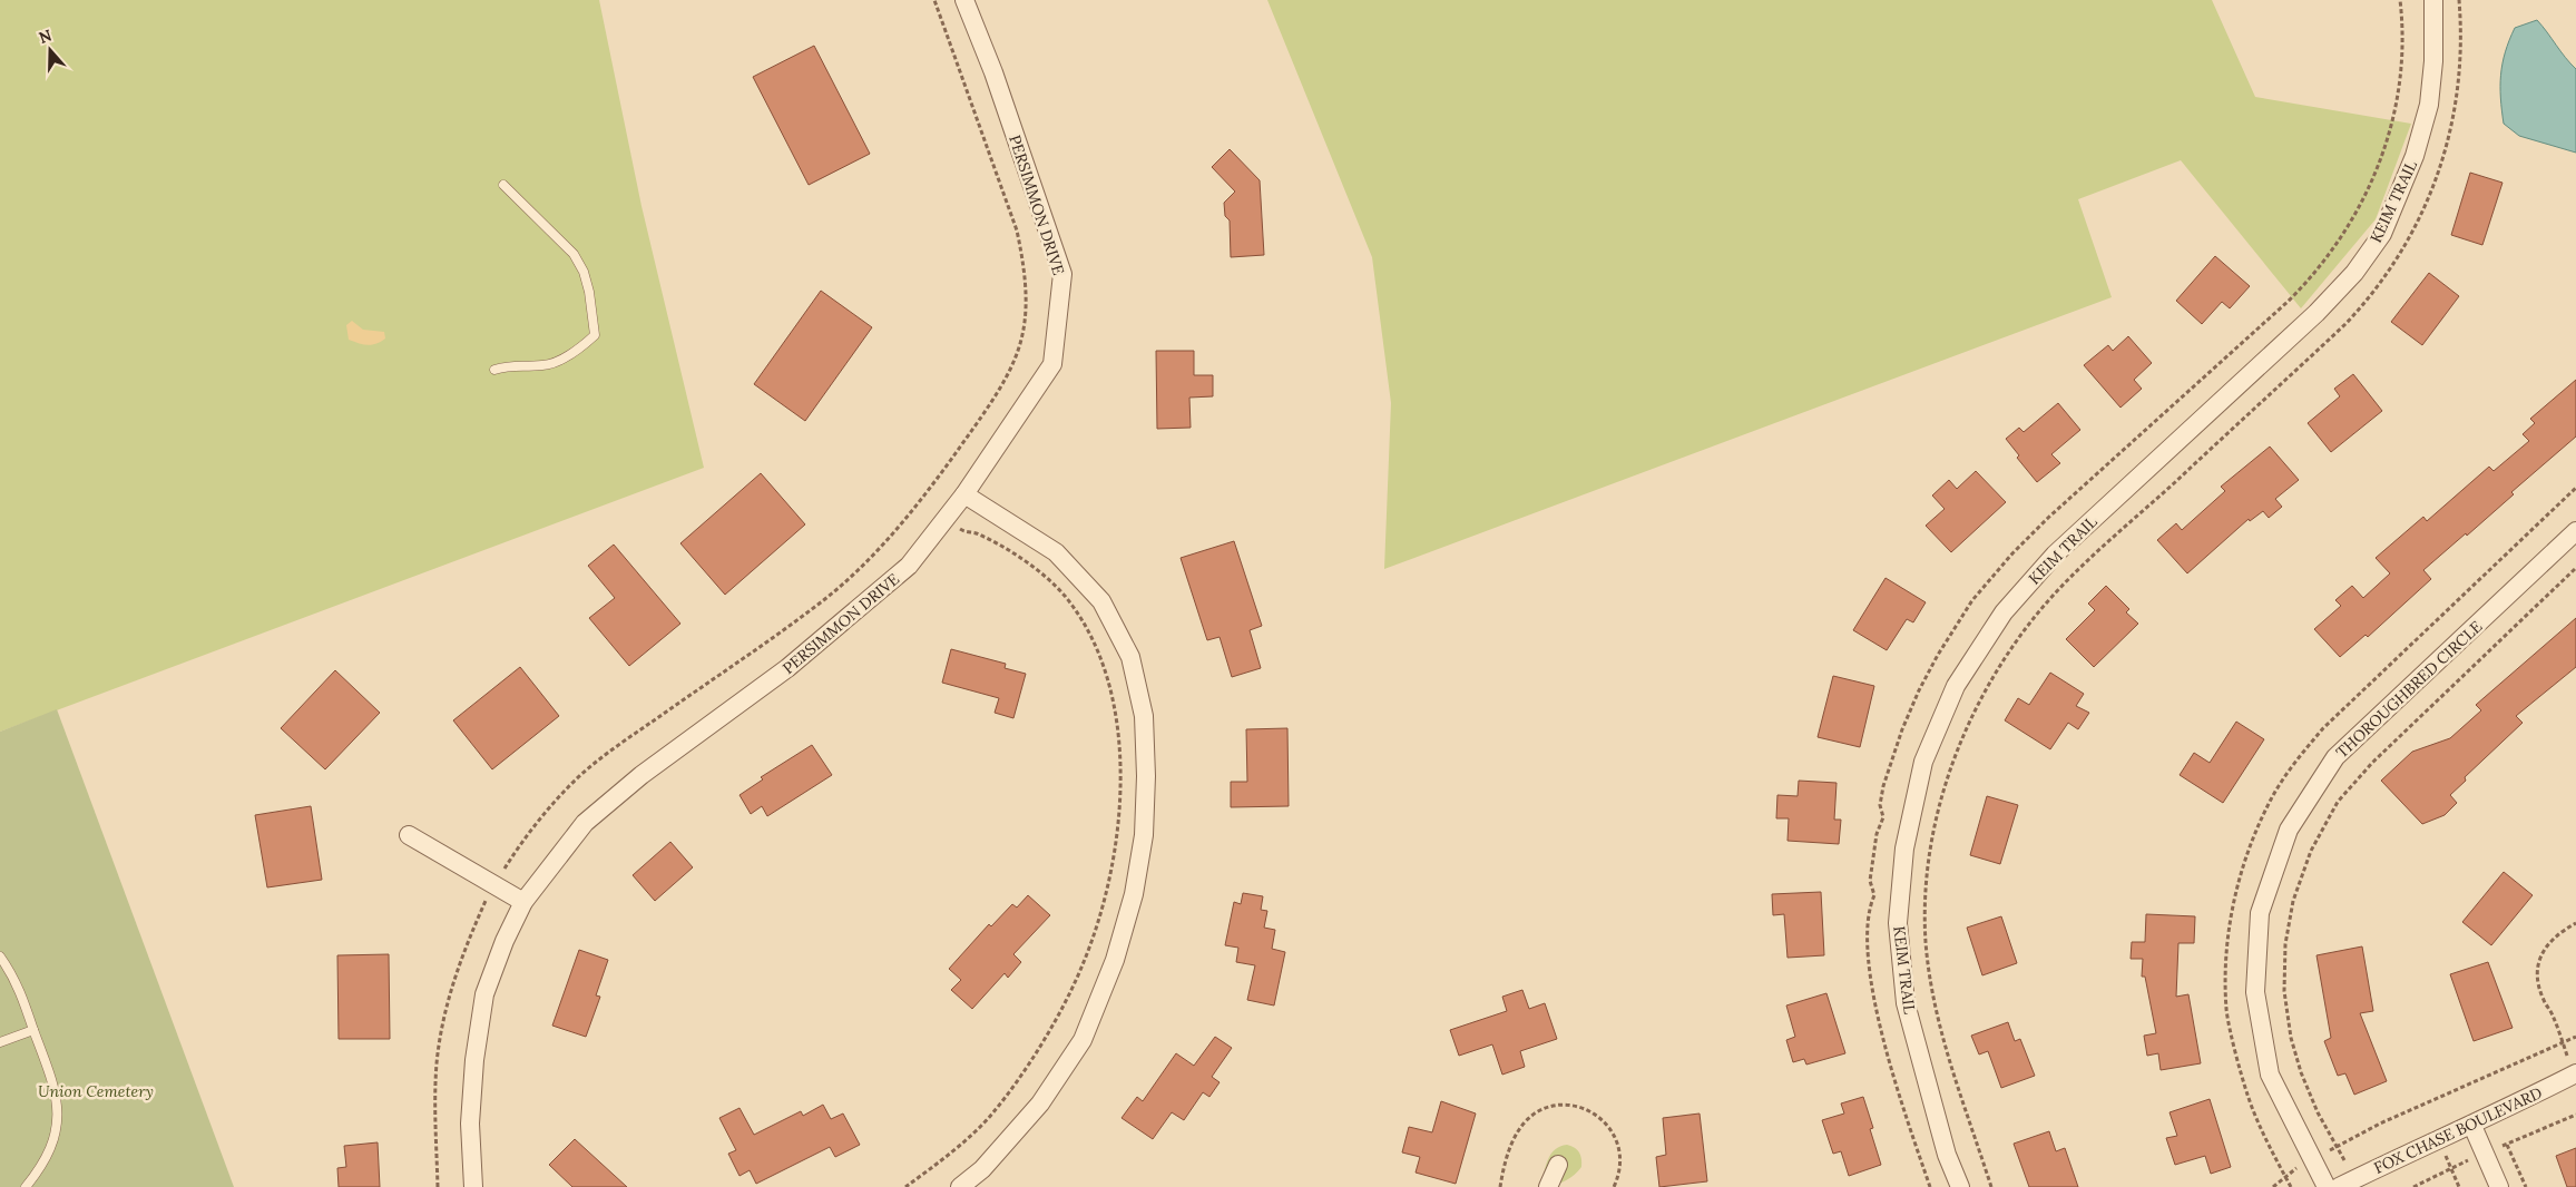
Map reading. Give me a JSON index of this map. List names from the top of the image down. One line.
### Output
{"streets":{"street":["KEIM TRAIL","PERSIMMON DRIVE","THOROUGHBRED CIRCLE","FOX CHASE BOULEVARD"]},"parks":["Union Cemetery"],"north":"top"}
